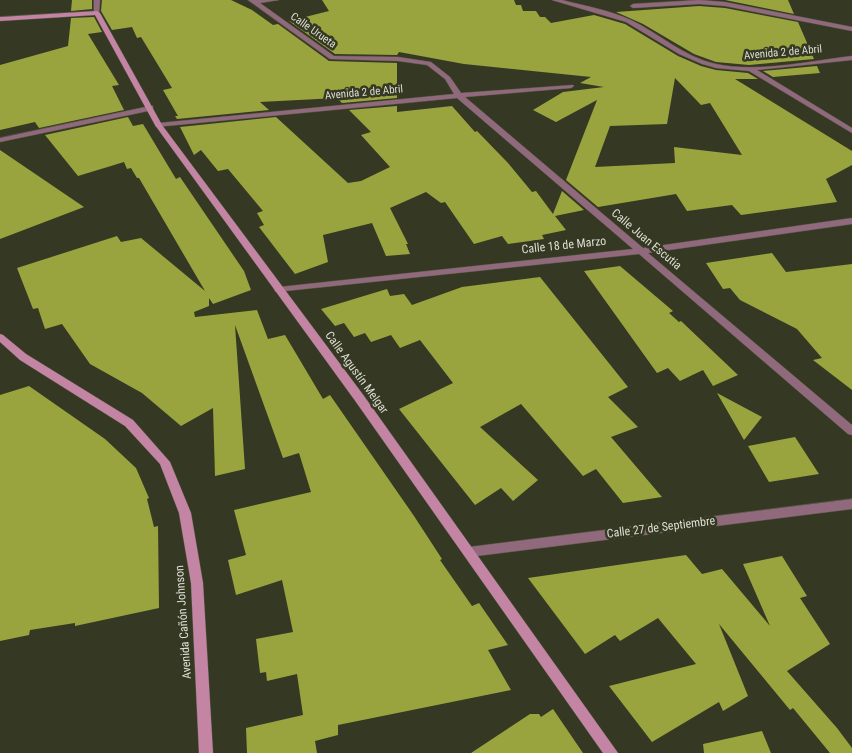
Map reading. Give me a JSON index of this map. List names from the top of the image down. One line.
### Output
{"streets":{"street":["Calle Urueta","Avenida 2 de Abril","Calle Juan Escutia","Calle 18 de Marzo","Calle Agustín Melgar","Calle 27 de Septiembre","Avenida Cañón Johnson"]},"crossings":[["Calle Urueta","Calle Juan Escutia"],["Avenida 2 de Abril","Calle Juan Escutia"],["Avenida 2 de Abril","Calle Agustín Melgar"],["Calle Juan Escutia","Calle 18 de Marzo"],["Calle 18 de Marzo","Calle Agustín Melgar"],["Calle Agustín Melgar","Calle 27 de Septiembre"]]}
